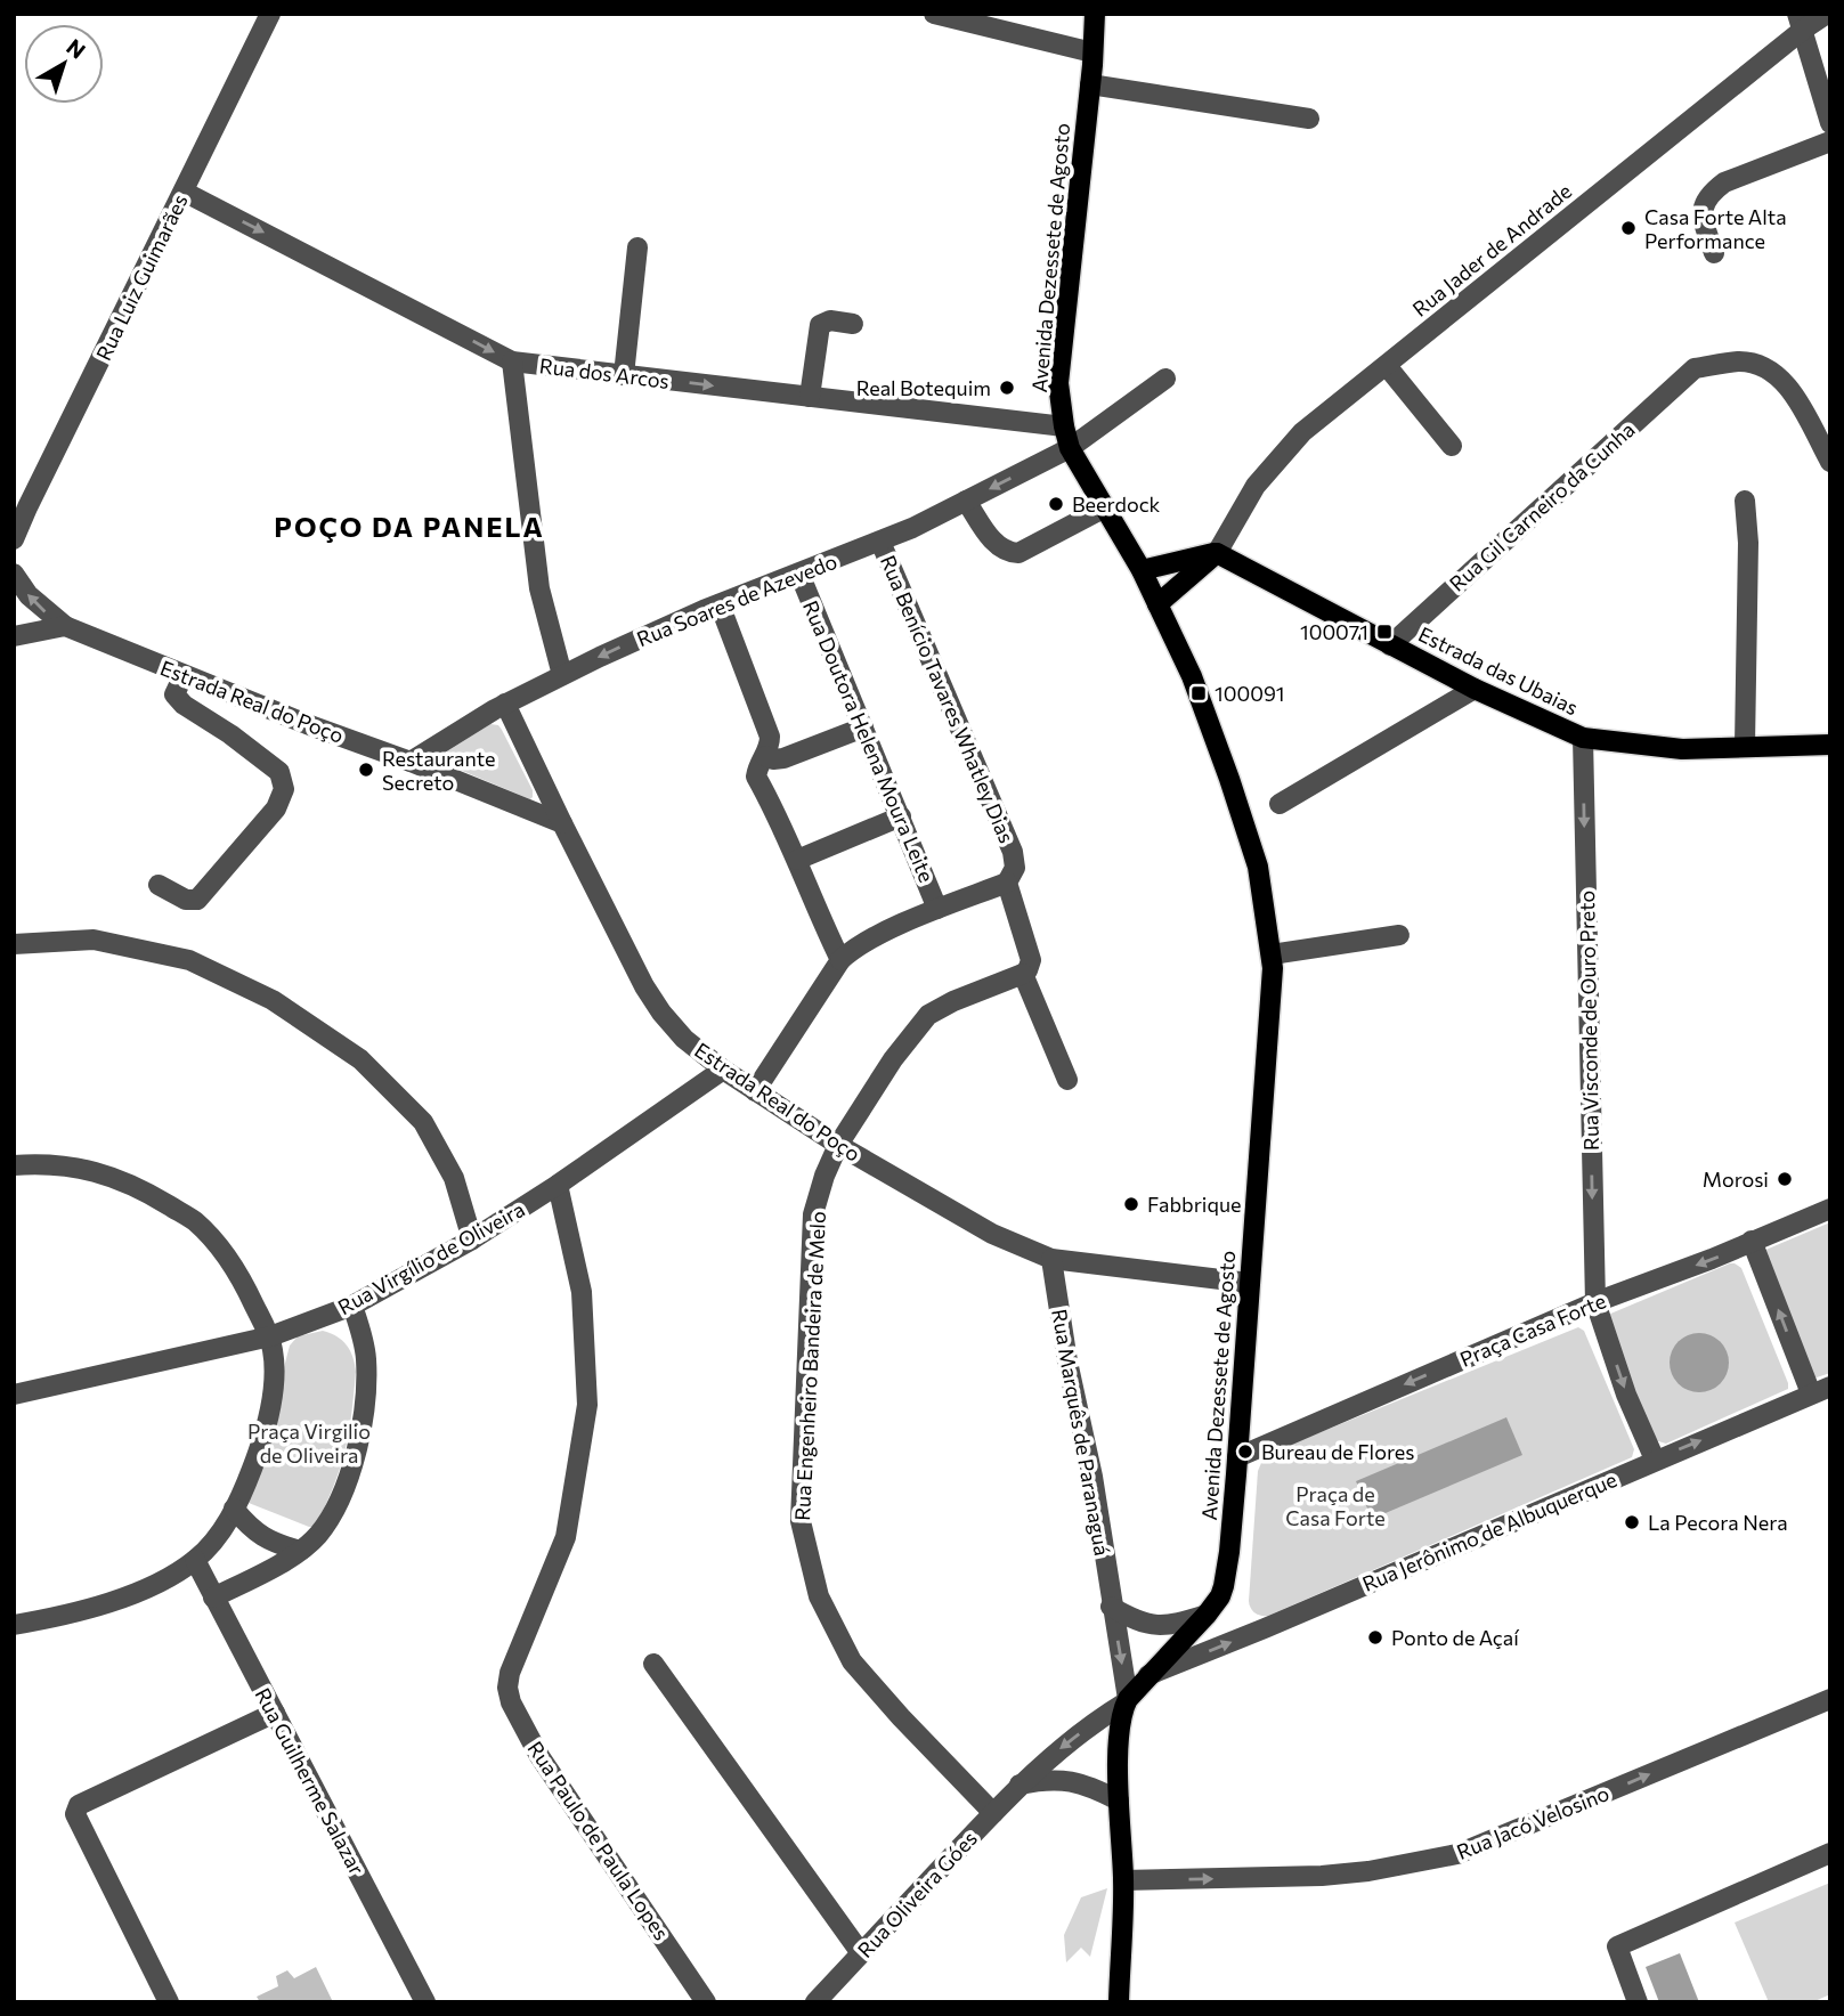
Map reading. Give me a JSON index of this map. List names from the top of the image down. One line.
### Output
{"streets":{"main road":["Rua Jader de Andrade","Avenida Dezessete de Agosto","Estrada das Ubaias"],"street":["Rua Luiz Guimarães","Rua dos Arcos","Rua Gil Carneiro da Cunha","Rua Soares de Azevedo","Rua Benício Tavares Whatley Dias","Estrada Real do Poço","Rua Doutora Helena Moura Leite","Rua Visconde de Ouro Preto","Rua Virgílio de Oliveira","Praça Casa Forte","Rua Engenheiro Bandeira de Melo","Rua Marquês de Paranaguá","Rua Jerônimo de Albuquerque","Rua Guilherme Salazar","Rua Jacó Velosino","Rua Paulo de Paula Lopes","Rua Oliveira Góes"]},"crossings":[["Rua Jader de Andrade","Avenida Dezessete de Agosto"],["Rua Jader de Andrade","Estrada das Ubaias"],["Avenida Dezessete de Agosto","Rua dos Arcos"],["Avenida Dezessete de Agosto","Rua Soares de Azevedo"],["Avenida Dezessete de Agosto","Estrada Real do Poço"],["Avenida Dezessete de Agosto","Praça Casa Forte"],["Avenida Dezessete de Agosto","Rua Marquês de Paranaguá"],["Avenida Dezessete de Agosto","Rua Jerônimo de Albuquerque"],["Avenida Dezessete de Agosto","Rua Oliveira Góes"],["Rua Luiz Guimarães","Rua dos Arcos"],["Rua Gil Carneiro da Cunha","Estrada das Ubaias"],["Rua Soares de Azevedo","Rua Benício Tavares Whatley Dias"],["Rua Soares de Azevedo","Estrada Real do Poço"],["Rua Soares de Azevedo","Rua Doutora Helena Moura Leite"],["Estrada das Ubaias","Rua Visconde de Ouro Preto"],["Rua Benício Tavares Whatley Dias","Rua Engenheiro Bandeira de Melo"],["Estrada Real do Poço","Rua Virgílio de Oliveira"],["Estrada Real do Poço","Rua Engenheiro Bandeira de Melo"],["Estrada Real do Poço","Rua Marquês de Paranaguá"],["Rua Visconde de Ouro Preto","Praça Casa Forte"],["Rua Virgílio de Oliveira","Rua Paulo de Paula Lopes"],["Rua Engenheiro Bandeira de Melo","Rua Oliveira Góes"],["Rua Marquês de Paranaguá","Rua Oliveira Góes"]],"one_way":["Rua dos Arcos","Rua Visconde de Ouro Preto","Praça Casa Forte","Rua Jerônimo de Albuquerque","Rua Jacó Velosino"],"districts":["POÇO DA PANELA"],"parks":["Praça Virgilio de Oliveira","Praça de Casa Forte"],"places":{"other":["Casa Forte Alta Performance","Real Botequim","Beerdock","Restaurante Secreto","Morosi","Fabbrique","Bureau de Flores","La Pecora Nera","Ponto de Açaí"],"transit":["100071","100091"]},"north":"top right"}
